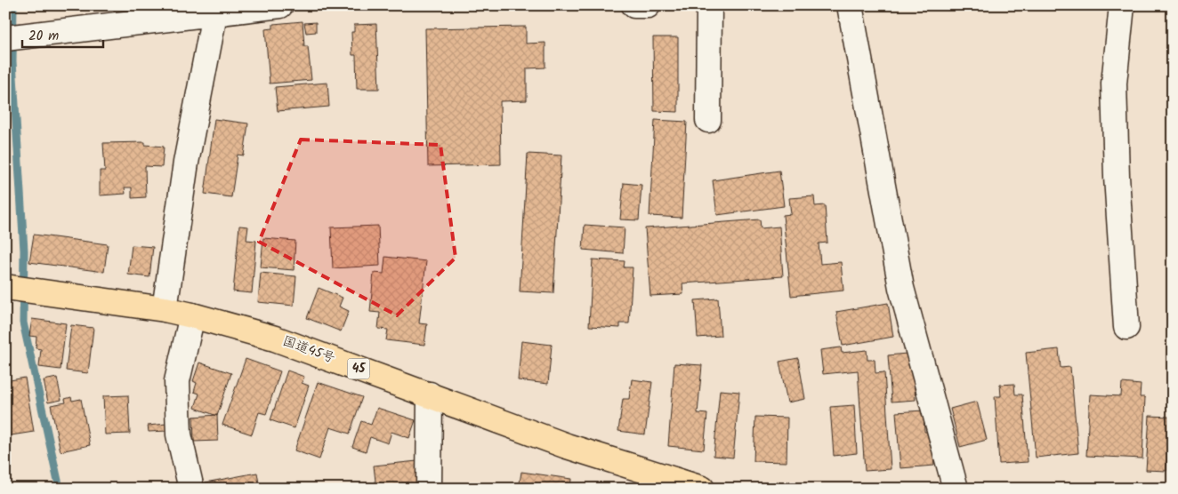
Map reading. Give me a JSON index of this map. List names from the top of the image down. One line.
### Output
{"streets":{"highway":["国道45号","45"]},"scale_bar":"20 m"}
